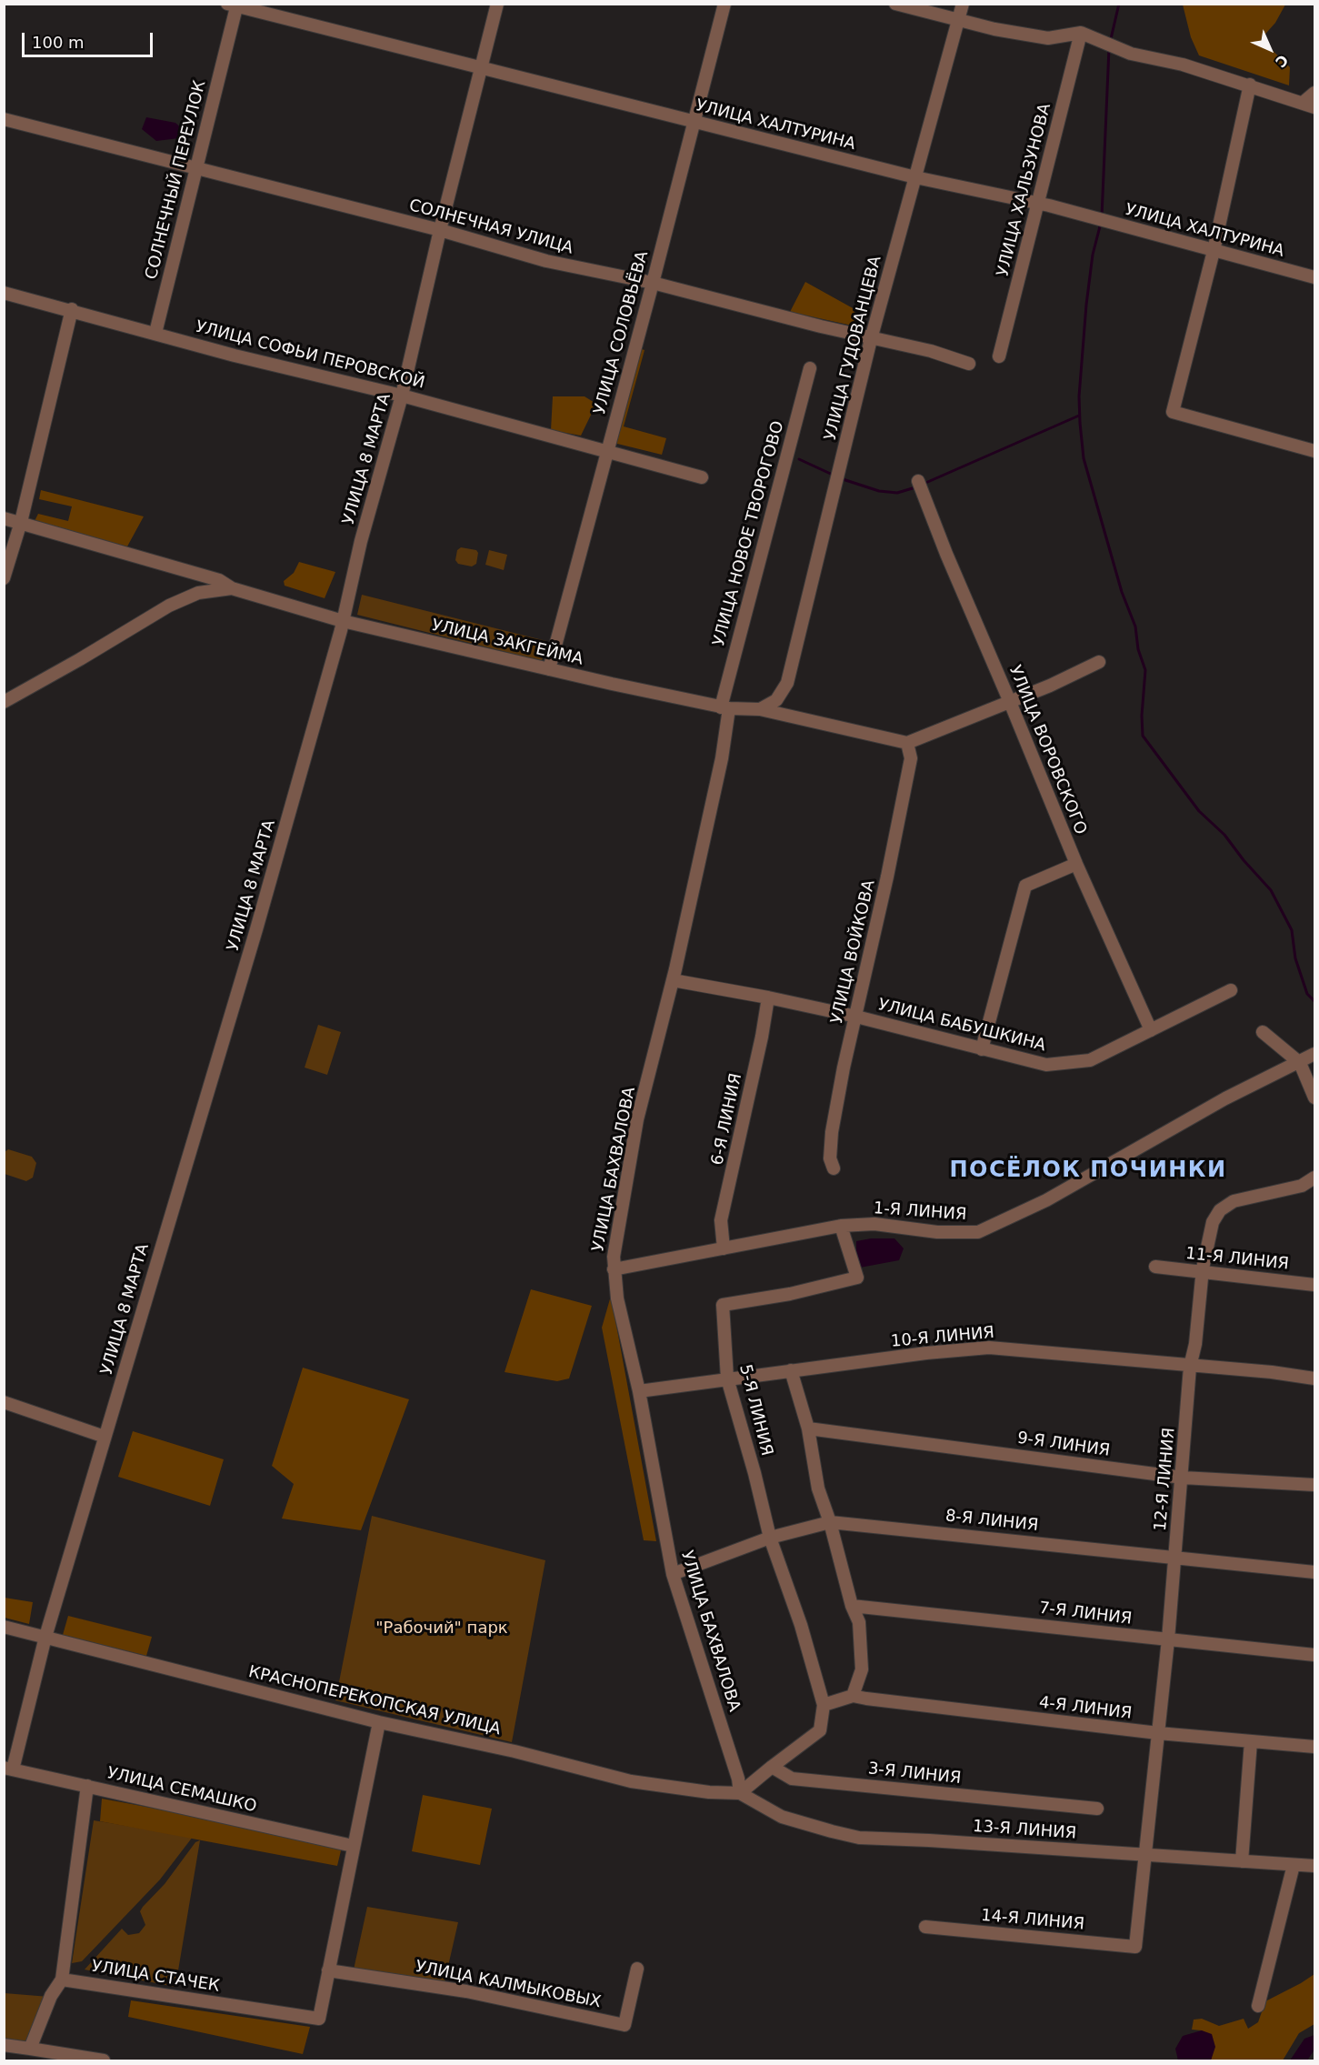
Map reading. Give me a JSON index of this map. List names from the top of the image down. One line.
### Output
{"streets":{"street":["УЛИЦА ХАЛТУРИНА","СОЛНЕЧНЫЙ ПЕРЕУЛОК","УЛИЦА ХАЛЬЗУНОВА","СОЛНЕЧНАЯ УЛИЦА","УЛИЦА СОЛОВЬЁВА","УЛИЦА ГУДОВАНЦЕВА","УЛИЦА СОФЬИ ПЕРОВСКОЙ","УЛИЦА 8 МАРТА","УЛИЦА НОВОЕ ТВОРОГОВО","УЛИЦА ЗАКГЕЙМА","УЛИЦА ВОРОВСКОГО","УЛИЦА ВОЙКОВА","УЛИЦА БАБУШКИНА","6-Я ЛИНИЯ","УЛИЦА БАХВАЛОВА","1-Я ЛИНИЯ","11-Я ЛИНИЯ","10-Я ЛИНИЯ","5-Я ЛИНИЯ","9-Я ЛИНИЯ","12-Я ЛИНИЯ","8-Я ЛИНИЯ","7-Я ЛИНИЯ","КРАСНОПЕРЕКОПСКАЯ УЛИЦА","4-Я ЛИНИЯ","3-Я ЛИНИЯ","УЛИЦА СЕМАШКО","13-Я ЛИНИЯ","14-Я ЛИНИЯ","УЛИЦА СТАЧЕК","УЛИЦА КАЛМЫКОВЫХ"]},"crossings":[["УЛИЦА ХАЛТУРИНА","СОЛНЕЧНЫЙ ПЕРЕУЛОК"],["УЛИЦА ХАЛТУРИНА","УЛИЦА ХАЛЬЗУНОВА"],["УЛИЦА ХАЛТУРИНА","УЛИЦА СОЛОВЬЁВА"],["УЛИЦА ХАЛТУРИНА","УЛИЦА ГУДОВАНЦЕВА"],["УЛИЦА ХАЛТУРИНА","УЛИЦА 8 МАРТА"],["СОЛНЕЧНЫЙ ПЕРЕУЛОК","СОЛНЕЧНАЯ УЛИЦА"],["СОЛНЕЧНЫЙ ПЕРЕУЛОК","УЛИЦА СОФЬИ ПЕРОВСКОЙ"],["СОЛНЕЧНАЯ УЛИЦА","УЛИЦА СОЛОВЬЁВА"],["СОЛНЕЧНАЯ УЛИЦА","УЛИЦА ГУДОВАНЦЕВА"],["СОЛНЕЧНАЯ УЛИЦА","УЛИЦА 8 МАРТА"],["УЛИЦА СОЛОВЬЁВА","УЛИЦА СОФЬИ ПЕРОВСКОЙ"],["УЛИЦА СОЛОВЬЁВА","УЛИЦА ЗАКГЕЙМА"],["УЛИЦА ГУДОВАНЦЕВА","УЛИЦА ЗАКГЕЙМА"],["УЛИЦА СОФЬИ ПЕРОВСКОЙ","УЛИЦА 8 МАРТА"],["УЛИЦА 8 МАРТА","УЛИЦА ЗАКГЕЙМА"],["УЛИЦА 8 МАРТА","КРАСНОПЕРЕКОПСКАЯ УЛИЦА"],["УЛИЦА 8 МАРТА","УЛИЦА СЕМАШКО"],["УЛИЦА НОВОЕ ТВОРОГОВО","УЛИЦА ЗАКГЕЙМА"],["УЛИЦА НОВОЕ ТВОРОГОВО","УЛИЦА БАХВАЛОВА"],["УЛИЦА ЗАКГЕЙМА","УЛИЦА ВОЙКОВА"],["УЛИЦА ЗАКГЕЙМА","УЛИЦА БАХВАЛОВА"],["УЛИЦА ВОРОВСКОГО","УЛИЦА БАБУШКИНА"],["УЛИЦА ВОЙКОВА","УЛИЦА БАБУШКИНА"],["УЛИЦА БАБУШКИНА","6-Я ЛИНИЯ"],["УЛИЦА БАБУШКИНА","УЛИЦА БАХВАЛОВА"],["6-Я ЛИНИЯ","1-Я ЛИНИЯ"],["УЛИЦА БАХВАЛОВА","1-Я ЛИНИЯ"],["УЛИЦА БАХВАЛОВА","10-Я ЛИНИЯ"],["УЛИЦА БАХВАЛОВА","8-Я ЛИНИЯ"],["УЛИЦА БАХВАЛОВА","КРАСНОПЕРЕКОПСКАЯ УЛИЦА"],["УЛИЦА БАХВАЛОВА","13-Я ЛИНИЯ"],["1-Я ЛИНИЯ","5-Я ЛИНИЯ"],["11-Я ЛИНИЯ","12-Я ЛИНИЯ"],["10-Я ЛИНИЯ","5-Я ЛИНИЯ"],["10-Я ЛИНИЯ","12-Я ЛИНИЯ"],["5-Я ЛИНИЯ","8-Я ЛИНИЯ"],["9-Я ЛИНИЯ","12-Я ЛИНИЯ"],["12-Я ЛИНИЯ","8-Я ЛИНИЯ"],["12-Я ЛИНИЯ","7-Я ЛИНИЯ"],["12-Я ЛИНИЯ","4-Я ЛИНИЯ"],["12-Я ЛИНИЯ","13-Я ЛИНИЯ"],["12-Я ЛИНИЯ","14-Я ЛИНИЯ"],["КРАСНОПЕРЕКОПСКАЯ УЛИЦА","13-Я ЛИНИЯ"],["УЛИЦА СТАЧЕК","УЛИЦА КАЛМЫКОВЫХ"]],"districts":["ПОСЁЛОК ПОЧИНКИ"],"parks":["\"Рабочий\" парк"],"scale_bar":"100 m","north":"bottom right"}
